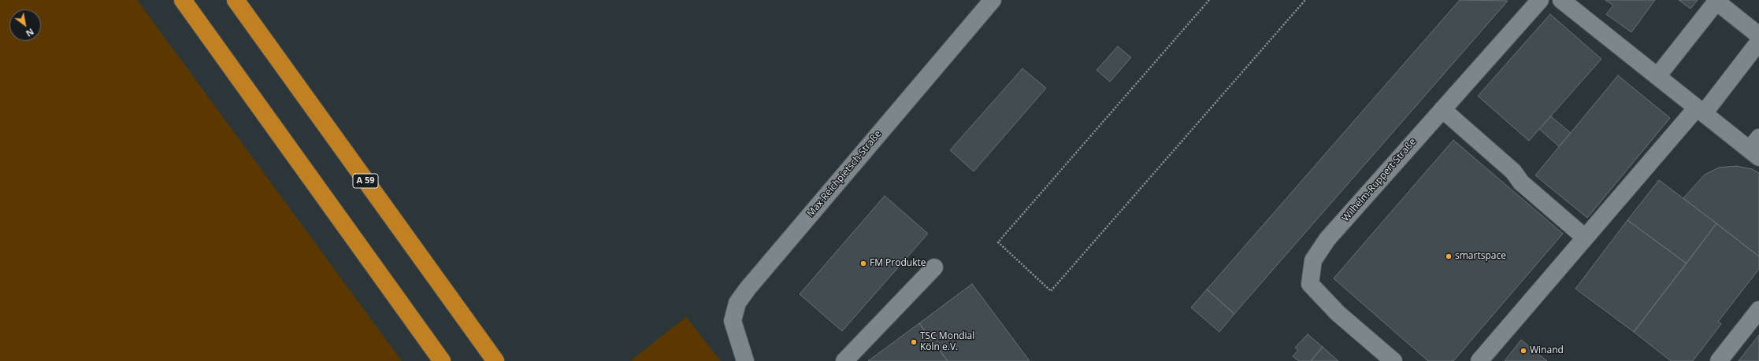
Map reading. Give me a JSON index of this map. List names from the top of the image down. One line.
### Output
{"streets":{"highway":["A 59"],"street":["Max-Reichpietsch-Straße","Wilhelm-Ruppert-Straße"]},"places":["smartspace","FM Produkte","TSC Mondial Köln e.V.","Winand"],"north":"bottom right"}
